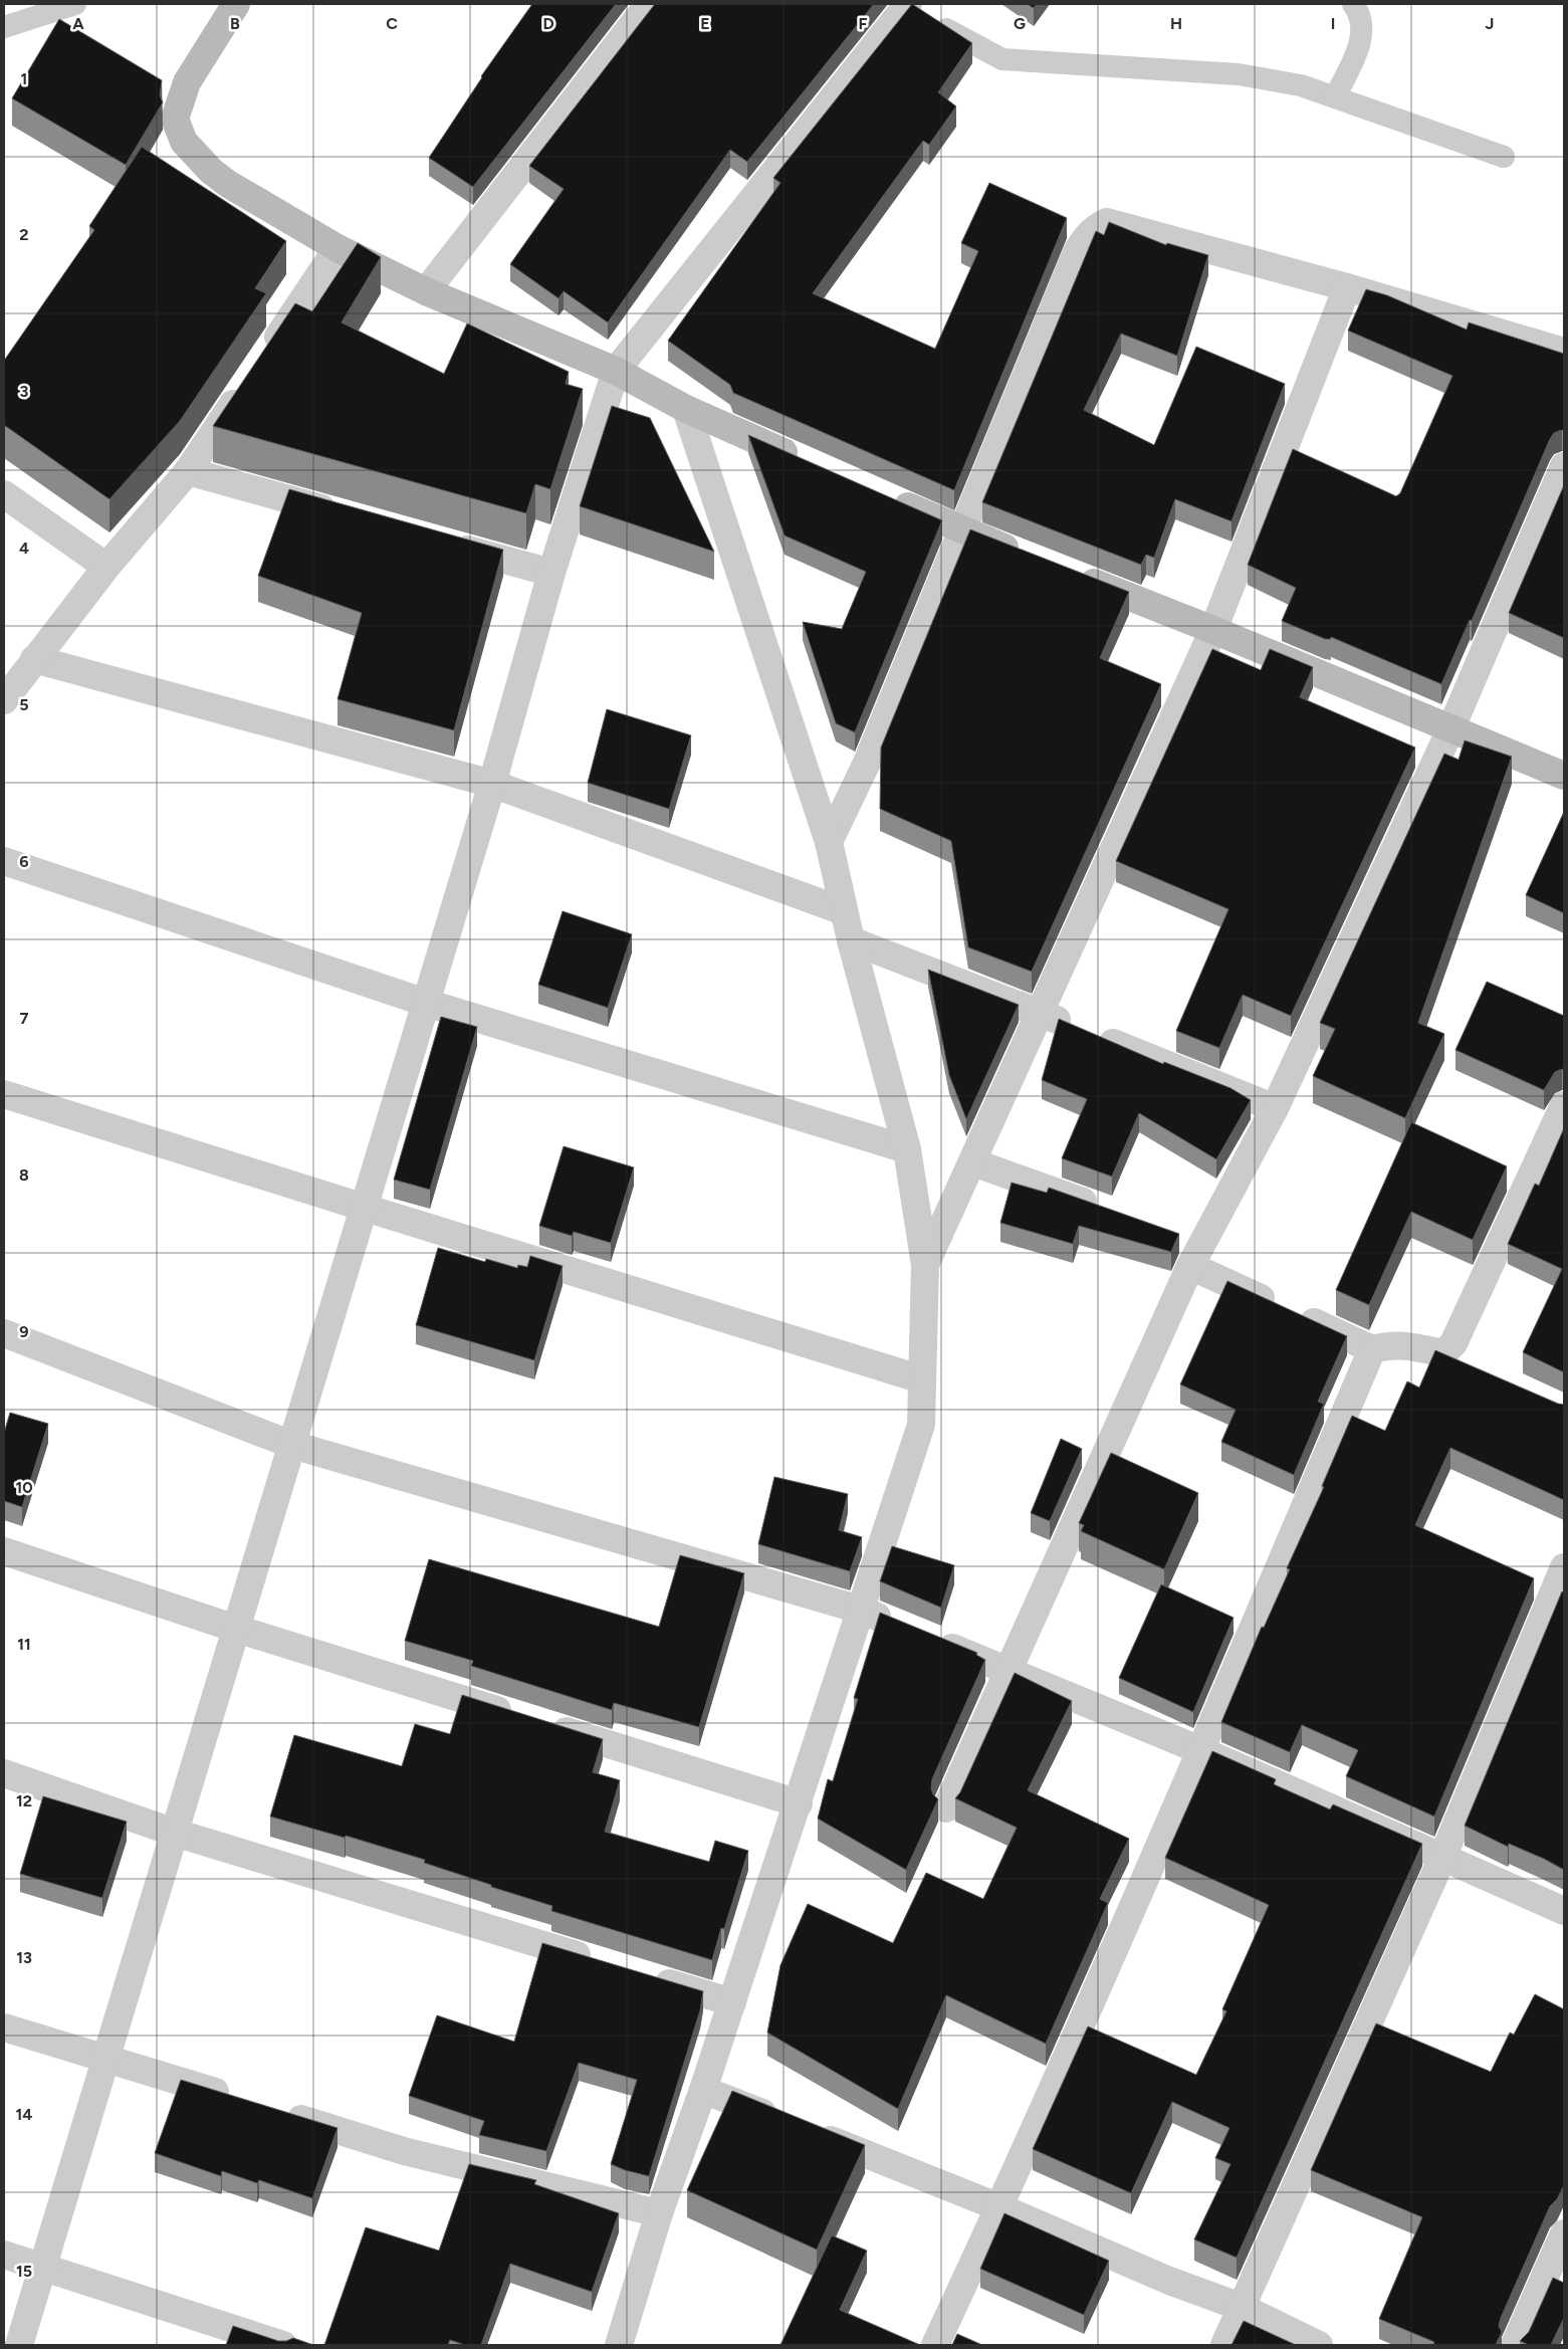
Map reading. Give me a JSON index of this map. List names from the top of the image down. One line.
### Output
{"grid":{"columns":["A","B","C","D","E","F","G","H","I","J"],"rows":["1","2","3","4","5","6","7","8","9","10","11","12","13","14","15"]}}
